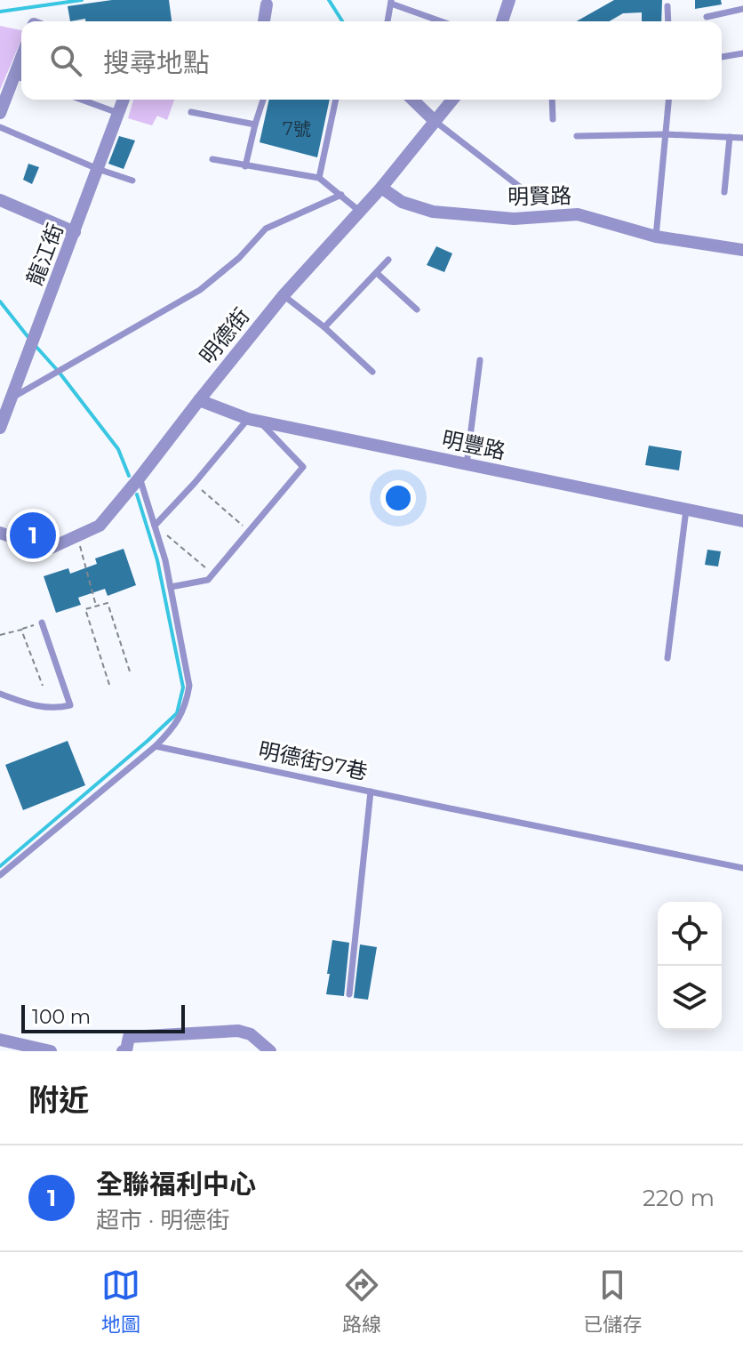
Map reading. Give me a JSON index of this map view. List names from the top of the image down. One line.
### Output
{"streets":{"street":["明賢路","龍江街","明德街","明豐路"],"lane":["明德街97巷"]},"crossings":[["明賢路","明德街"],["明德街","明豐路"]],"house_numbers":["7號"],"scale_bar":"100 m","page":{"search":"搜尋地點","pins":"1","scale":"100 m","heading":"附近","list":[{"mark":"1","name":"全聯福利中心","note":"超市 · 明德街","value":"220 m"}],"nav":["地圖","路線","已儲存"]}}
